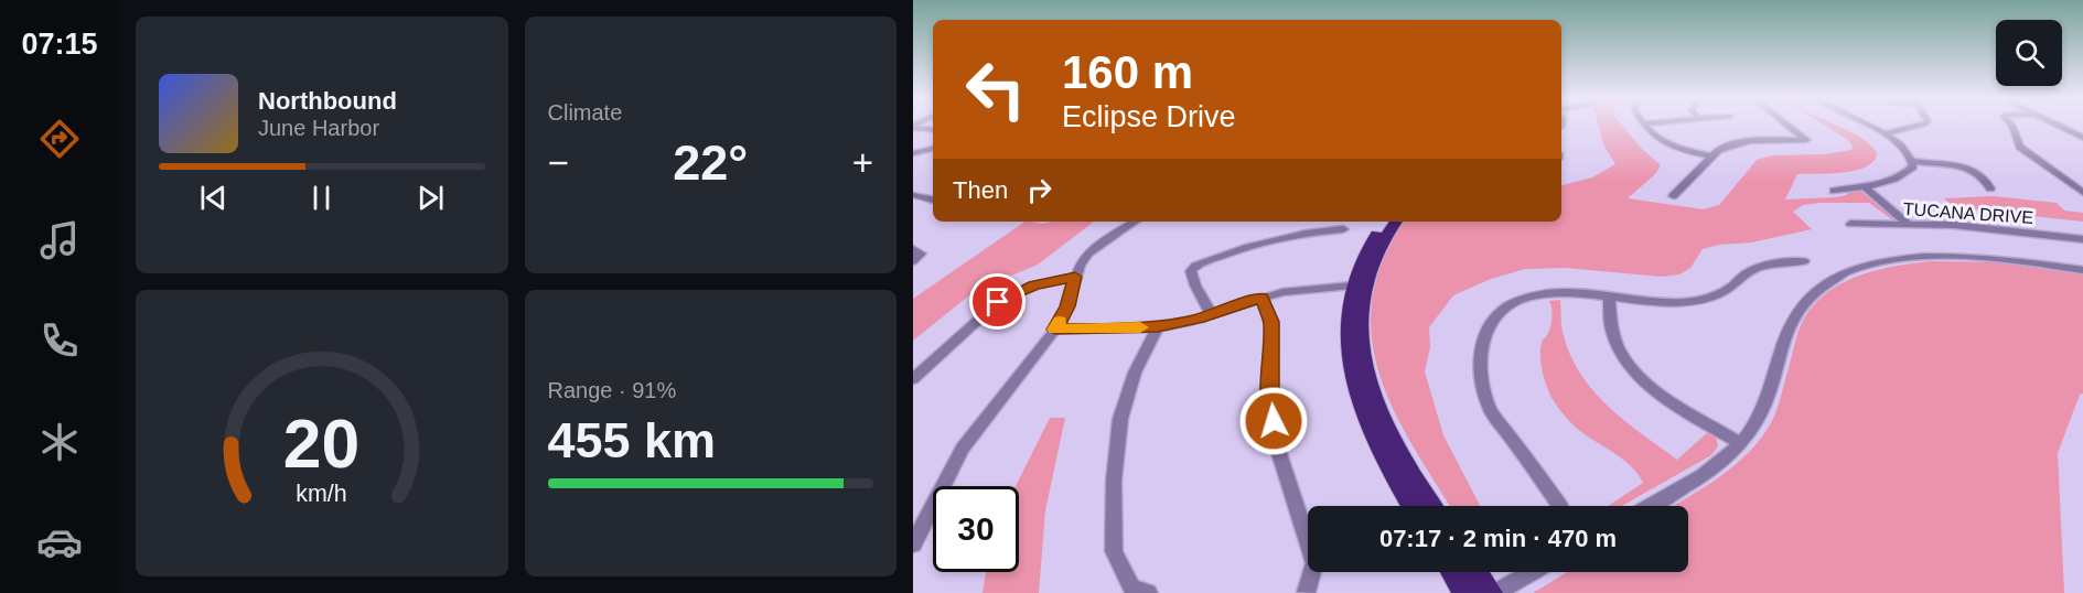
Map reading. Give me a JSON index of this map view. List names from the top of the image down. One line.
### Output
{"streets":{"street":["TUCANA DRIVE"]},"page":{"tabs":"07:15","tile":["Climate",["Range · 91%","455 km"]],"turn":["160 m","Eclipse Drive"],"song":["Northbound","June Harbor"],"heat":["−","22°","+"],"then":"Then","limit":"30","trip":"07:17 · 2 min · 470 m","gauge":["20","km/h"]}}
